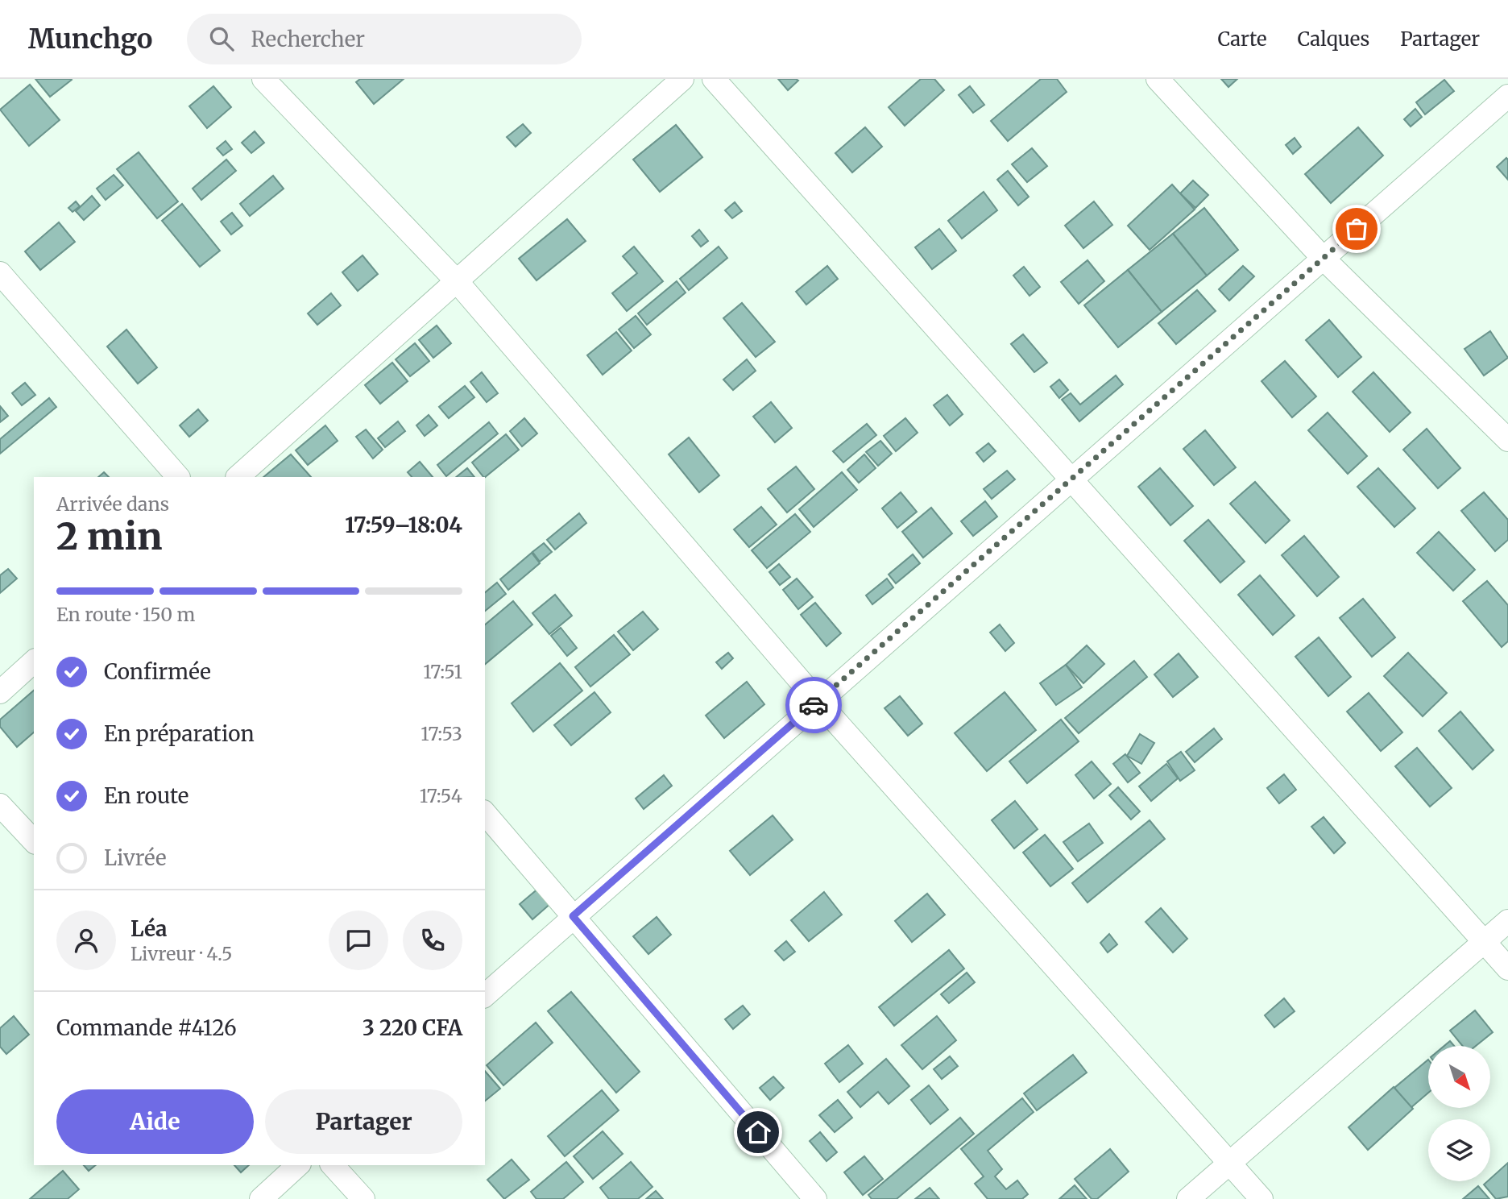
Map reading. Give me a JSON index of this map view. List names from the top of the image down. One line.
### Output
{"north":"bottom right","page":{"header":"Munchgo","search":"Rechercher","nav":["Carte","Calques","Partager"],"heading":["2 min","Arrivée dans","17:59–18:04"],"panel":["Léa","Livreur · 4.5","Commande #4126","3 220 CFA"],"bar":"En route · 150 m","list":[["Confirmée","17:51"],["En préparation","17:53"],["En route","17:54"],"Livrée"],"buttons":["Aide","Partager"]}}
